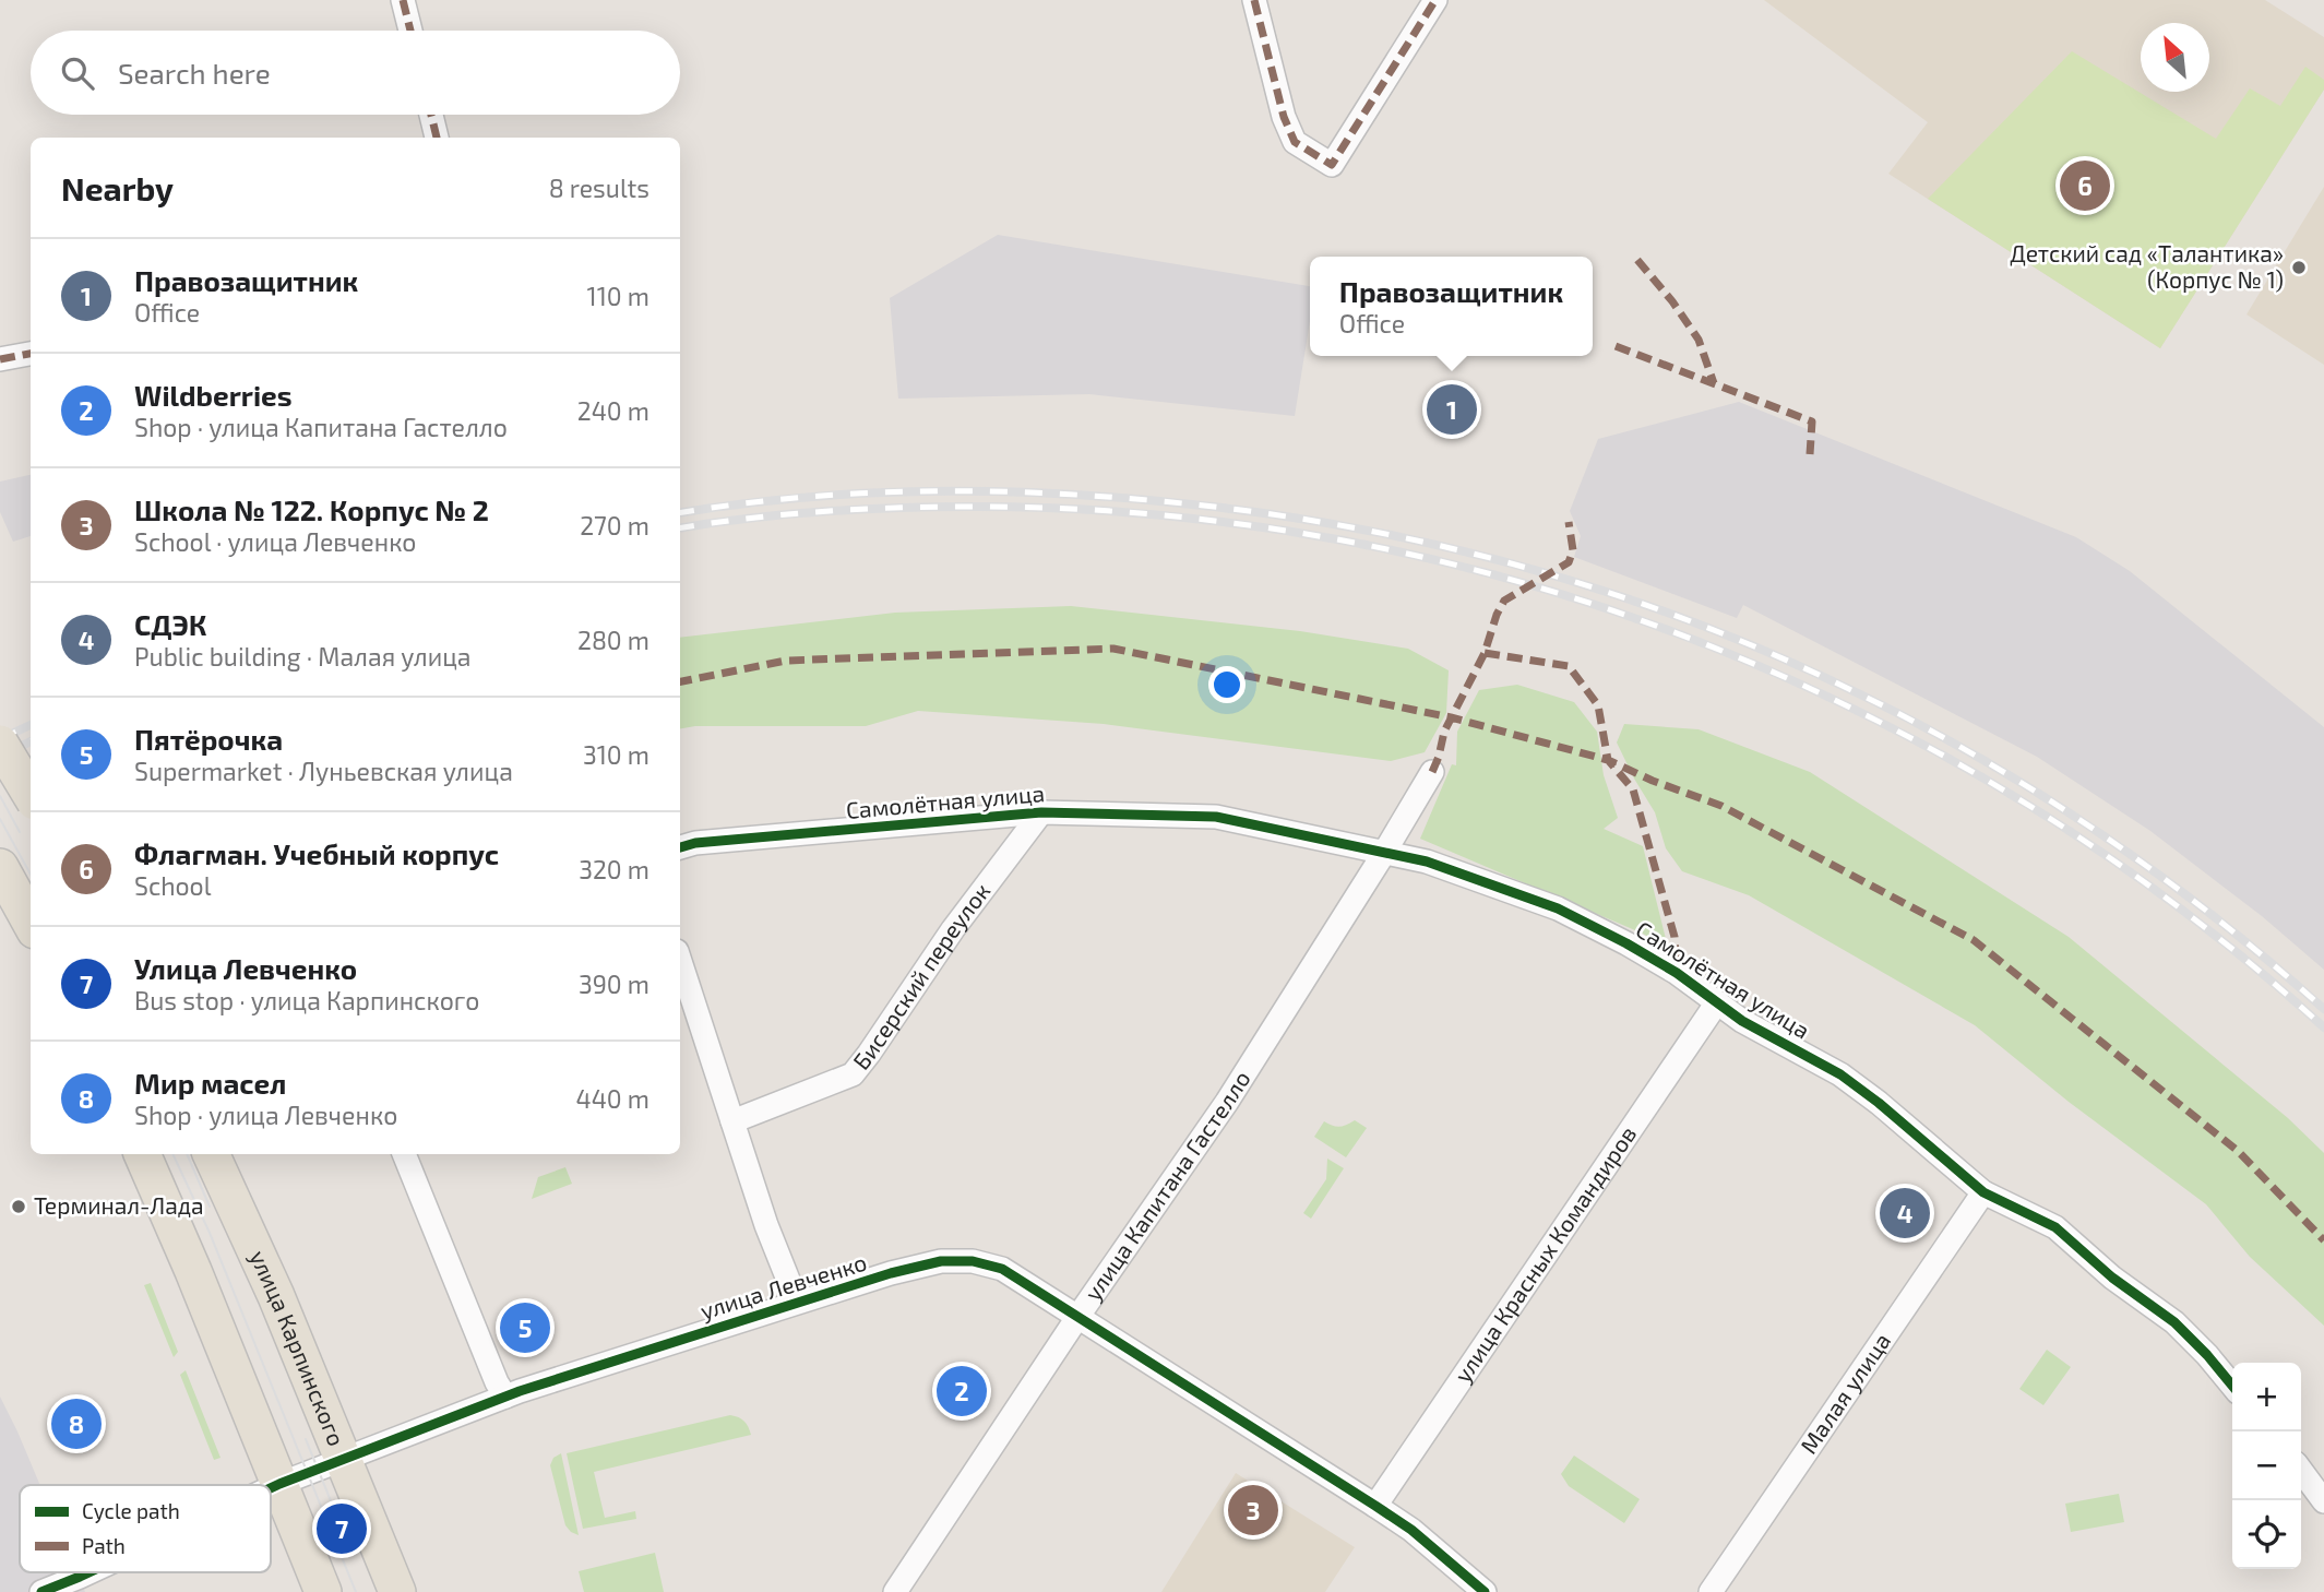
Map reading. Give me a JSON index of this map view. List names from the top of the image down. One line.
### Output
{"streets":{"main road":["улица Карпинского"],"street":["Самолётная улица","Бисерский переулок","улица Капитана Гастелло","улица Красных Командиров","улица Левченко","Малая улица"]},"crossings":[["Самолётная улица","Бисерский переулок"],["Самолётная улица","улица Капитана Гастелло"],["Самолётная улица","улица Красных Командиров"],["Самолётная улица","Малая улица"],["улица Капитана Гастелло","улица Левченко"],["улица Красных Командиров","улица Левченко"],["улица Левченко","улица Карпинского"]],"places":["Детский сад «Талантика» (Корпус № 1)","Терминал-Лада"],"legend":["Cycle path","Path"],"north":"top left","page":{"search":"Search here","heading":["Nearby","8 results"],"pins":["6","1","4","5","2","8","3","7"],"list":[{"mark":"1","name":"Правозащитник","note":"Office","value":"110 m"},{"mark":"2","name":"Wildberries","note":"Shop · улица Капитана Гастелло","value":"240 m"},{"mark":"3","name":"Школа № 122. Корпус № 2","note":"School · улица Левченко","value":"270 m"},{"mark":"4","name":"СДЭК","note":"Public building · Малая улица","value":"280 m"},{"mark":"5","name":"Пятёрочка","note":"Supermarket · Луньевская улица","value":"310 m"},{"mark":"6","name":"Флагман. Учебный корпус","note":"School","value":"320 m"},{"mark":"7","name":"Улица Левченко","note":"Bus stop · улица Карпинского","value":"390 m"},{"mark":"8","name":"Мир масел","note":"Shop · улица Левченко","value":"440 m"}],"popup":["Правозащитник","Office"],"map_buttons":["+","−"]}}
